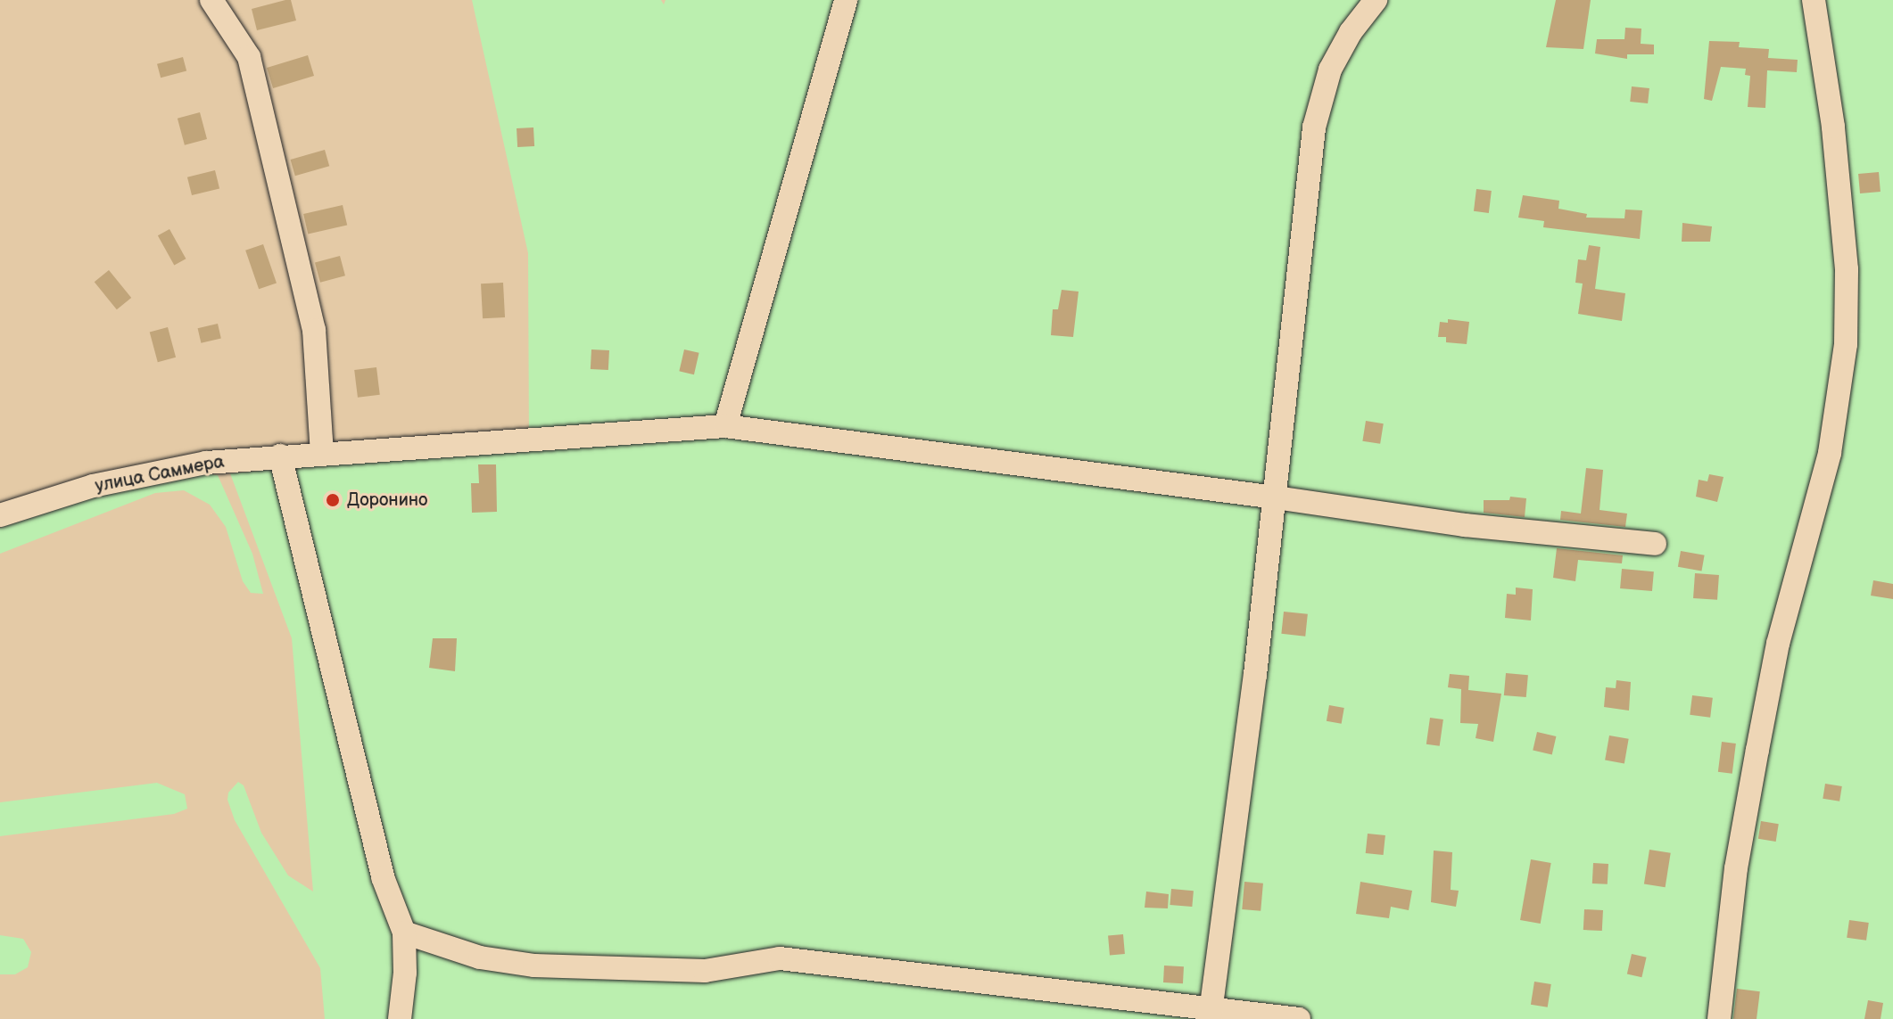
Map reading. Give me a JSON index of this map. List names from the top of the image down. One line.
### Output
{"streets":{"street":["улица Саммера"]},"places":["Доронино"]}
